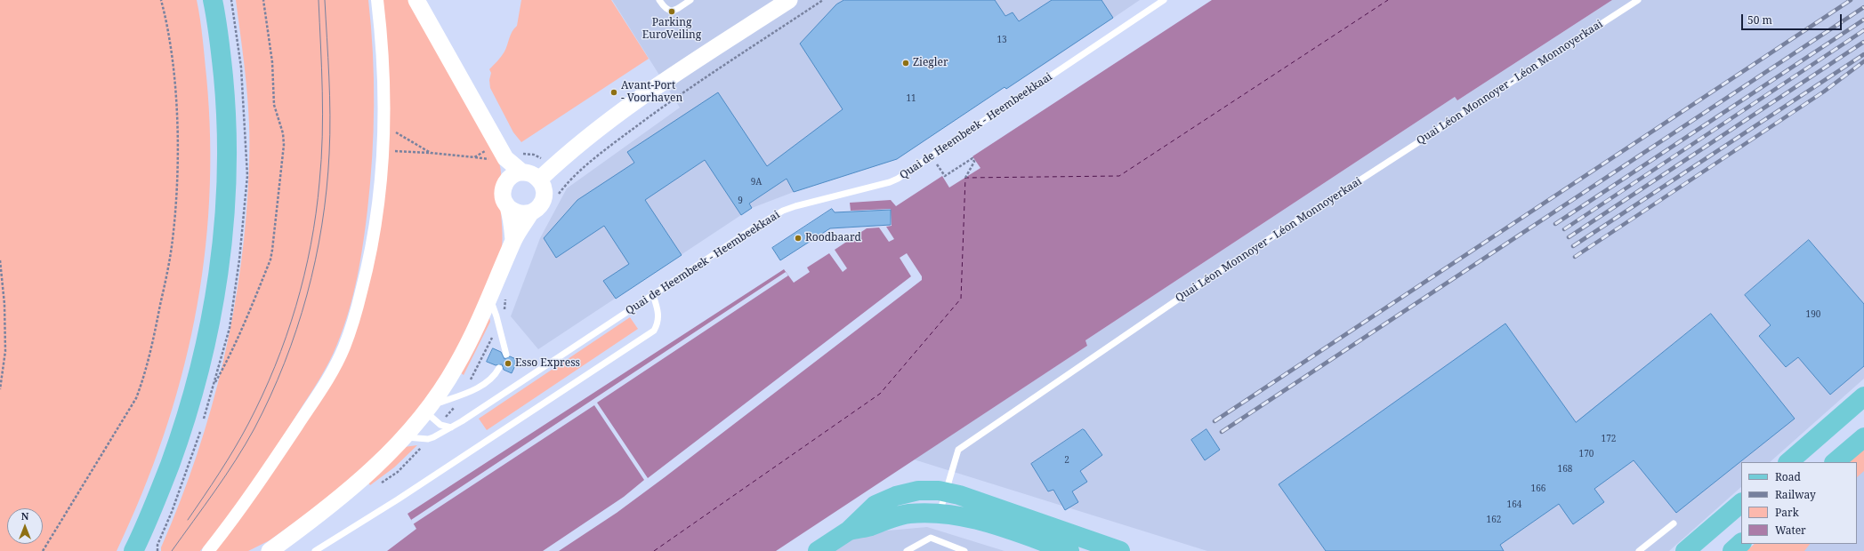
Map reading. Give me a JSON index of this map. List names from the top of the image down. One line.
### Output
{"streets":{"lane":["Quai Léon Monnoyer - Léon Monnoyerkaai","Quai de Heembeek - Heembeekkaai"]},"places":["Parking EuroVeiling","Ziegler","Avant-Port - Voorhaven","Roodbaard","Esso Express"],"house_numbers":["13","11","9A","9","190","172","170","2","168","166","164","162"],"legend":["Road","Railway","Park","Water"],"scale_bar":"50 m","north":"top"}
